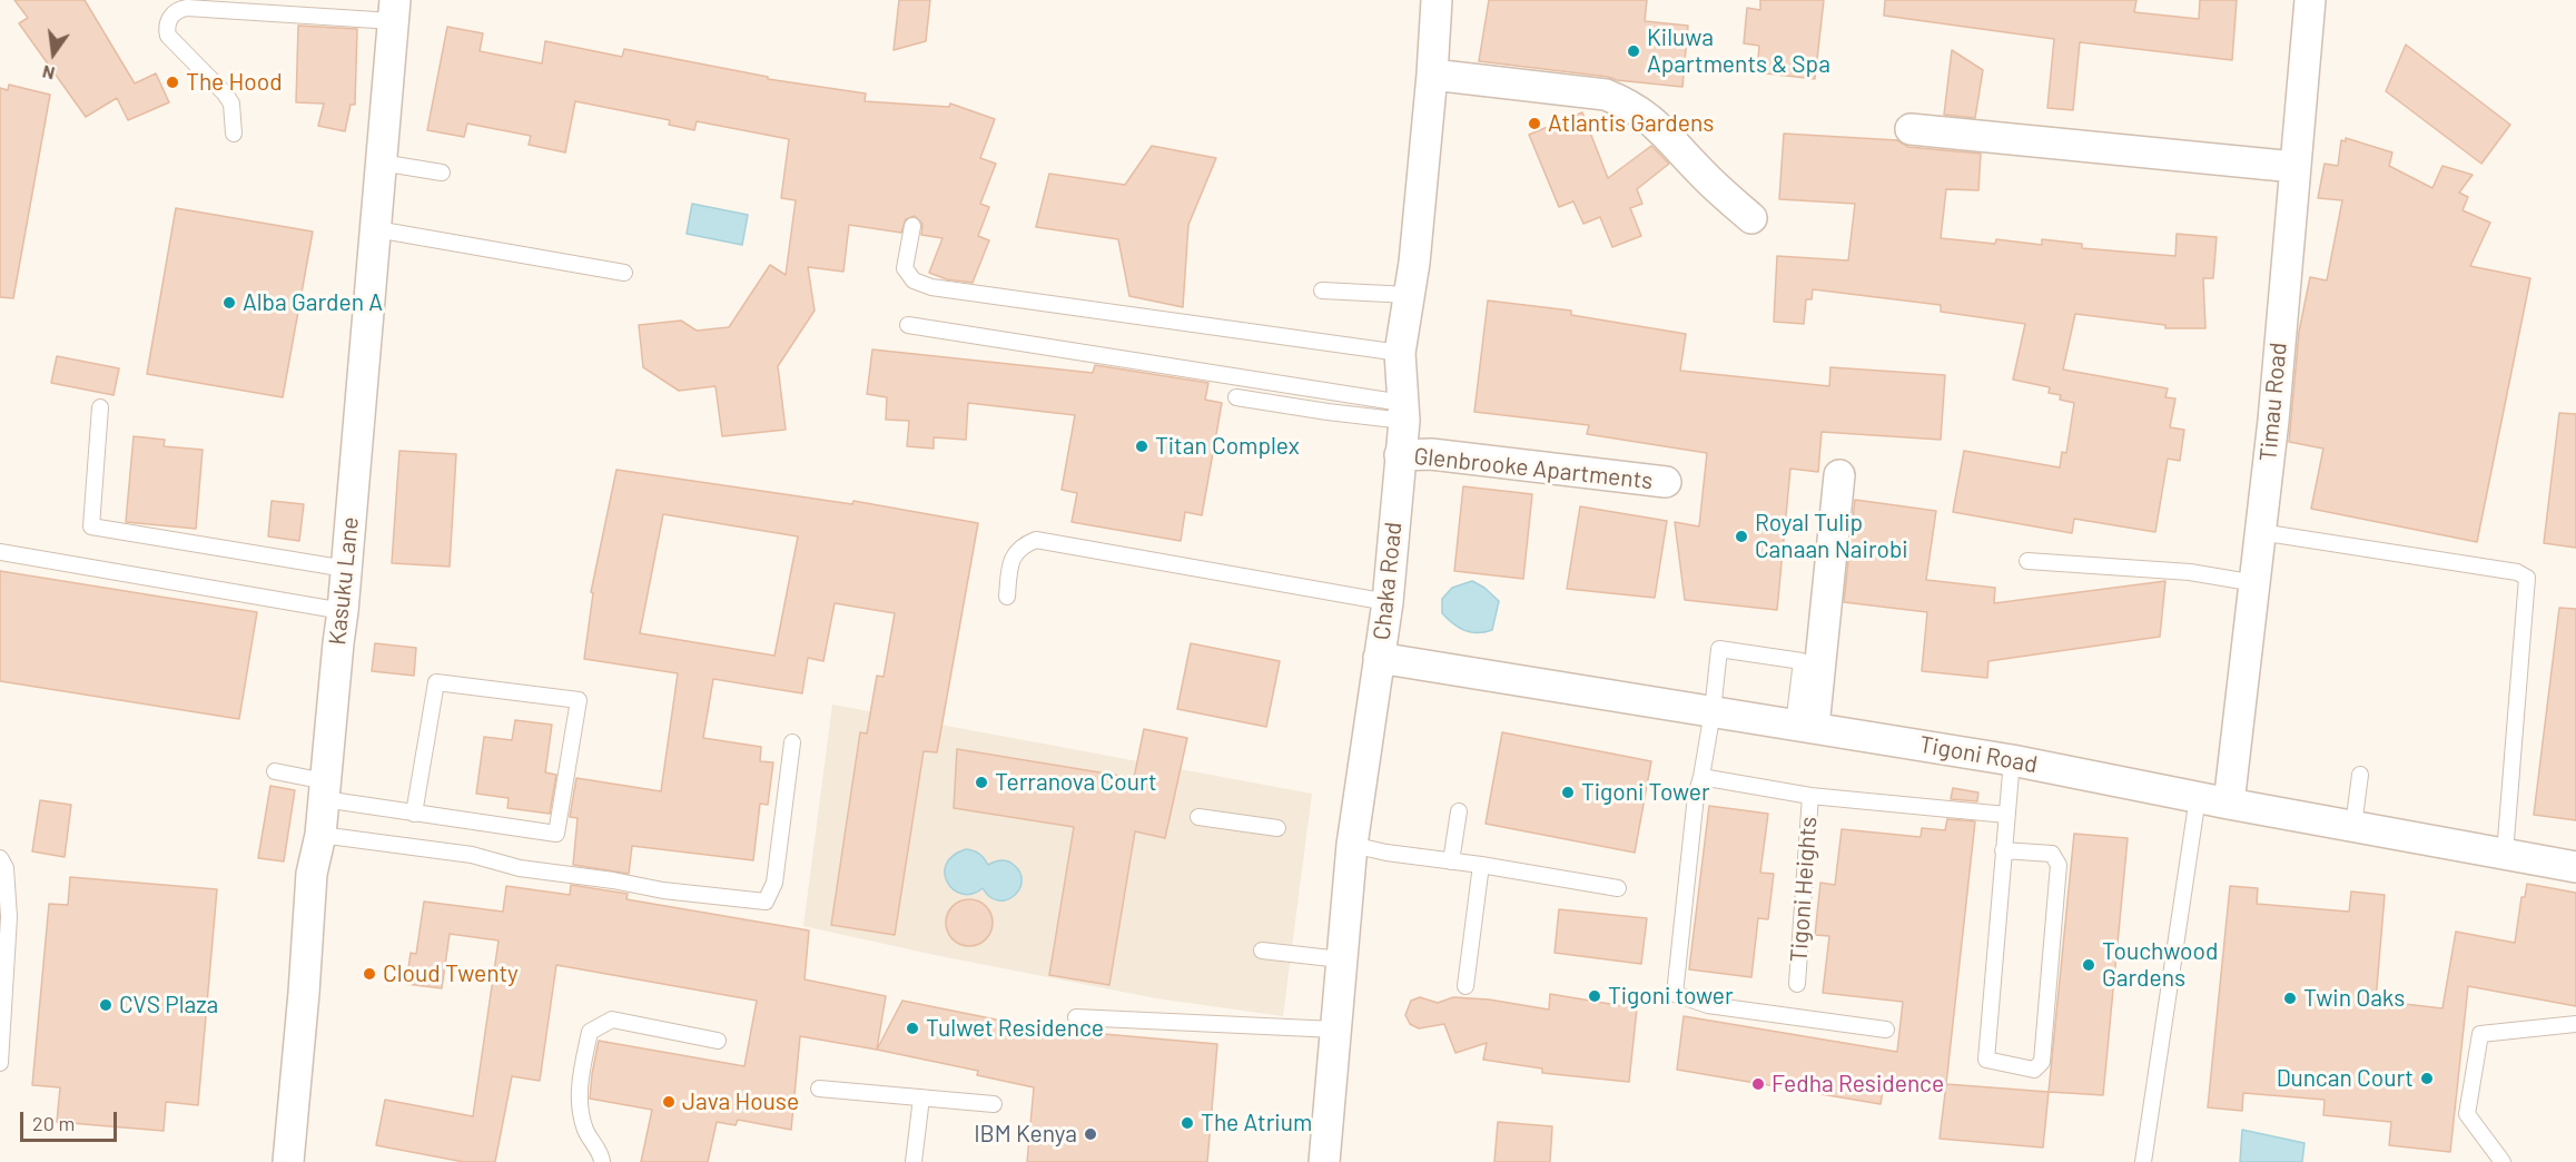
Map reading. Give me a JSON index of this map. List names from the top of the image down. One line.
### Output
{"streets":{"street":["Timau Road","Glenbrooke Apartments","Kasuku Lane","Chaka Road","Tigoni Road"],"lane":["Tigoni Heights"]},"crossings":[["Timau Road","Tigoni Road"],["Glenbrooke Apartments","Chaka Road"],["Chaka Road","Tigoni Road"]],"places":["Kiluwa Apartments & Spa","The Hood","Atlantis Gardens","Alba Garden A","Titan Complex","Royal Tulip Canaan Nairobi","Terranova Court","Tigoni Tower","Touchwood Gardens","Cloud Twenty","Tigoni tower","Twin Oaks","CVS Plaza","Tulwet Residence","Duncan Court","Fedha Residence","Java House","The Atrium","IBM Kenya"],"scale_bar":"20 m","north":"bottom"}
